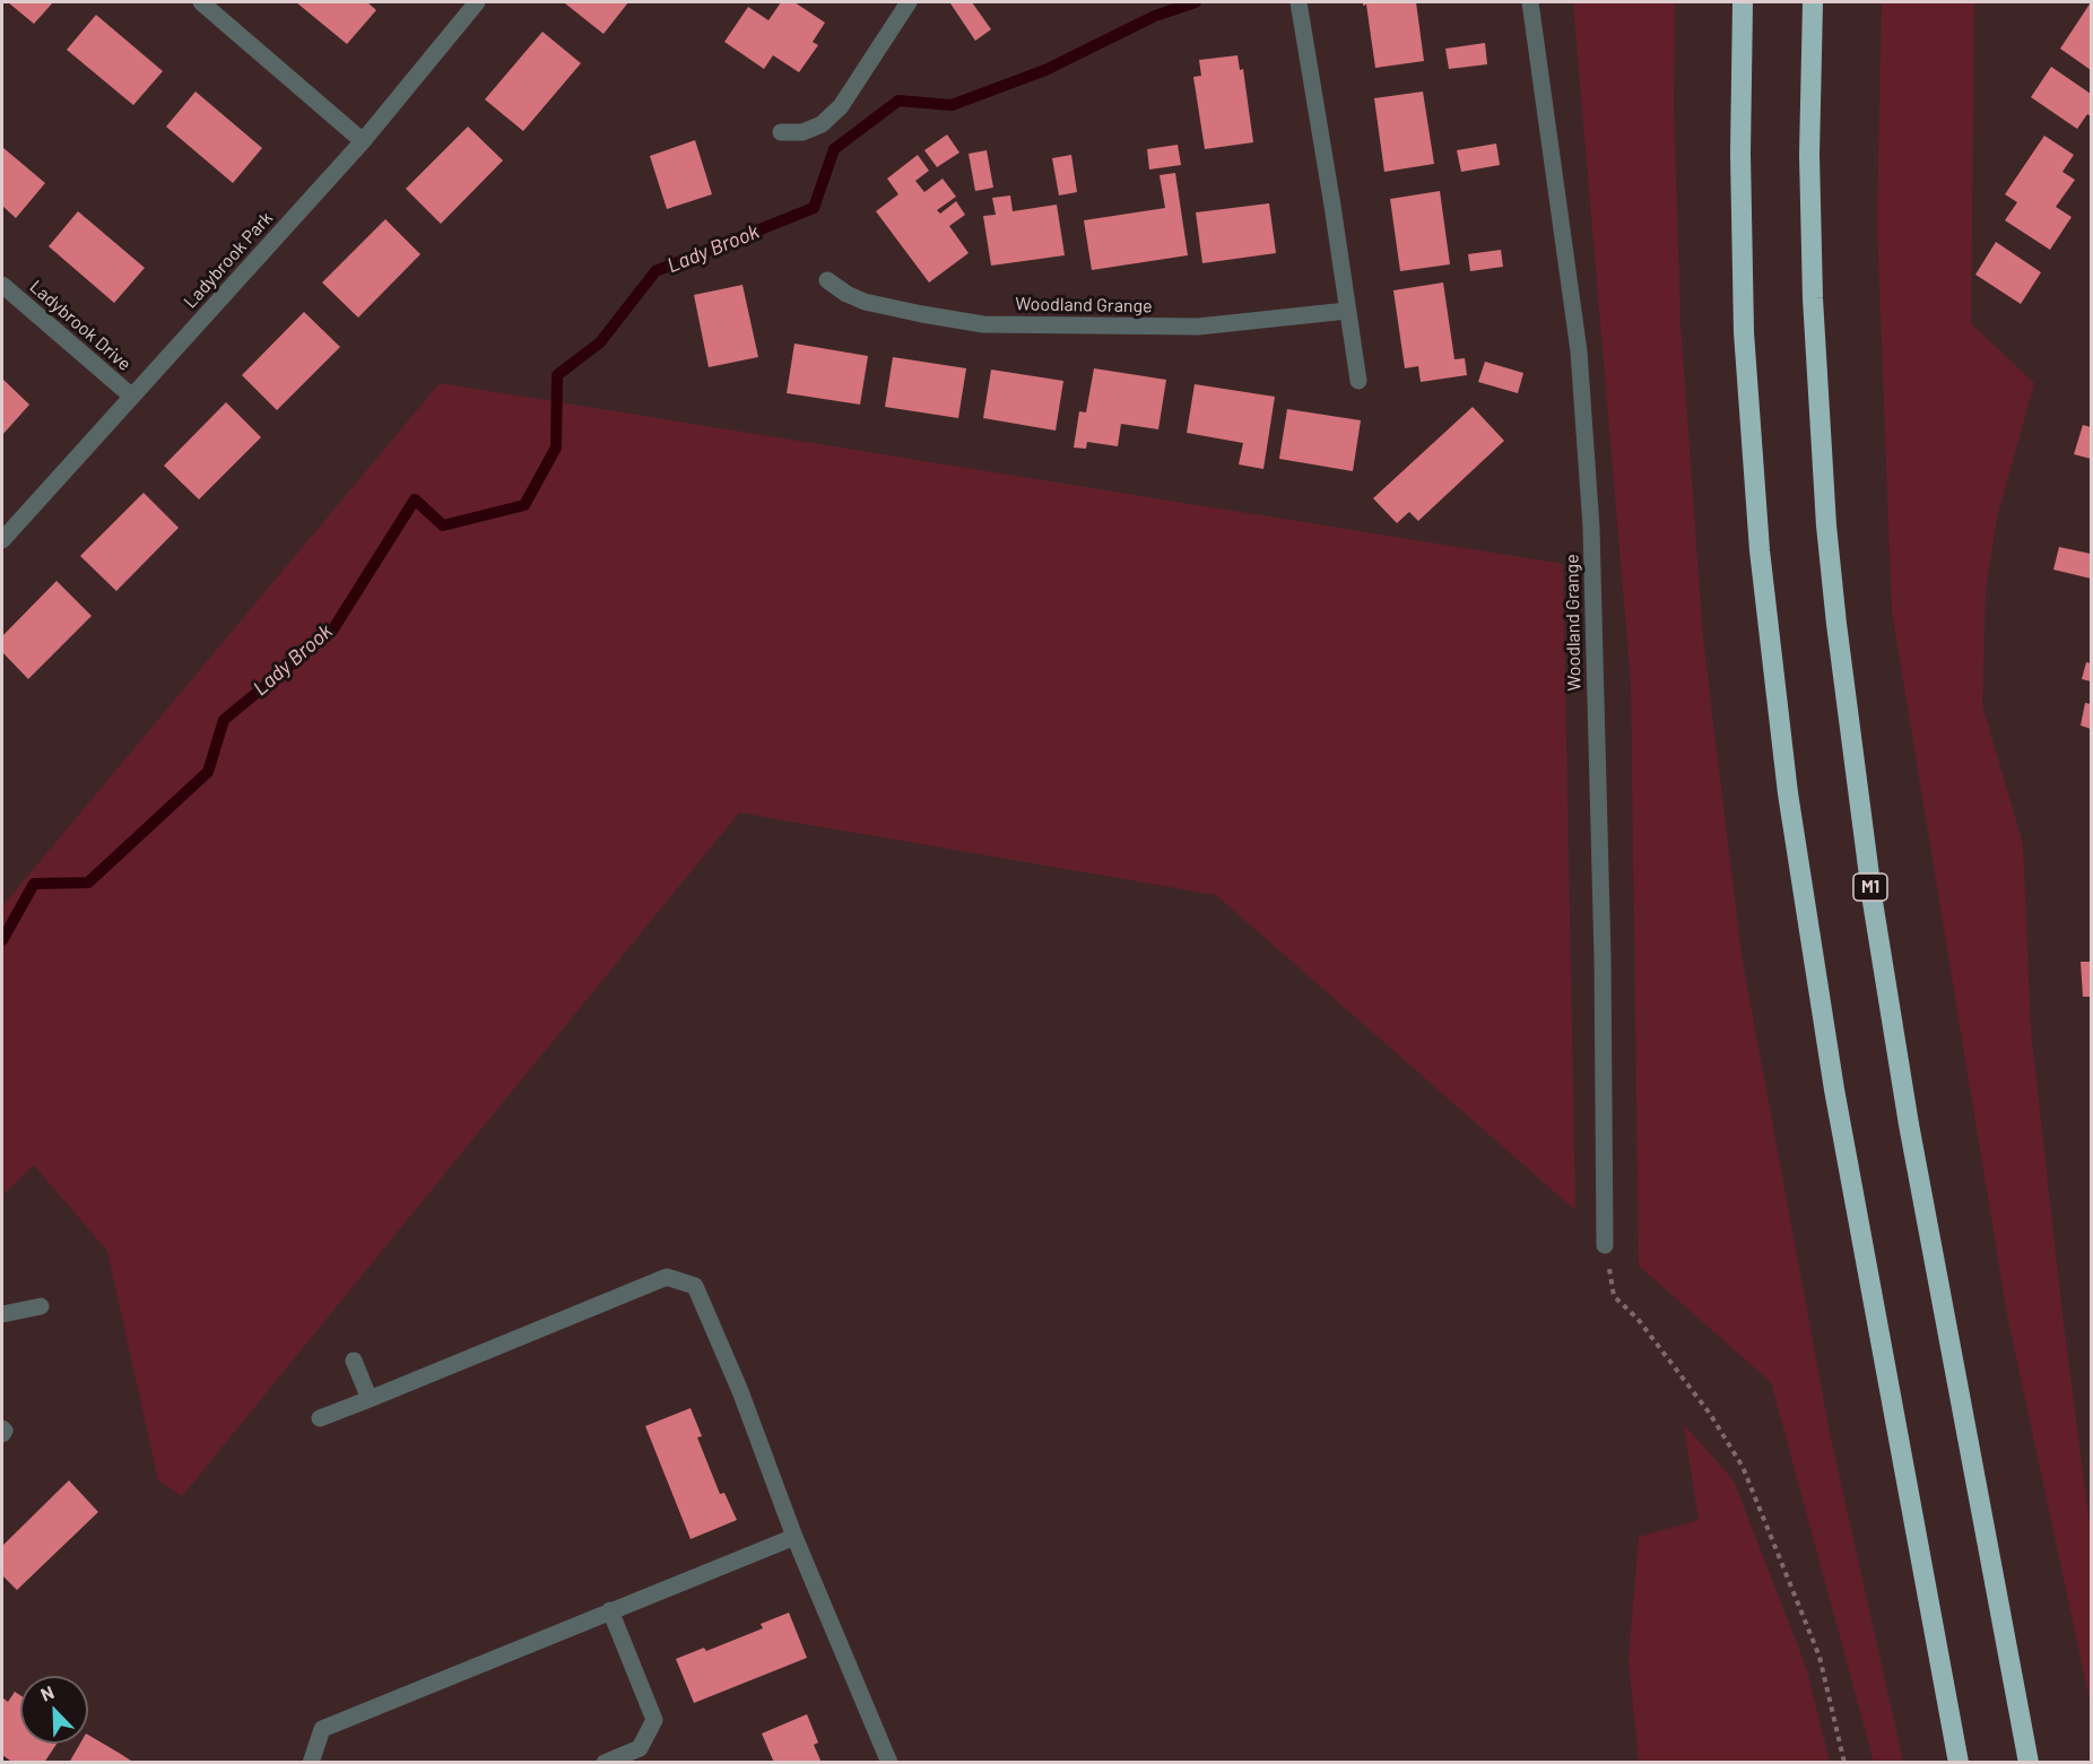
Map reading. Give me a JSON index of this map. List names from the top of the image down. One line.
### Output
{"streets":{"highway":["M1"],"street":["Ladybrook Park","Woodland Grange","Ladybrook Drive"]},"crossings":[["Ladybrook Park","Ladybrook Drive"]],"water":["Lady Brook"],"north":"top left"}
